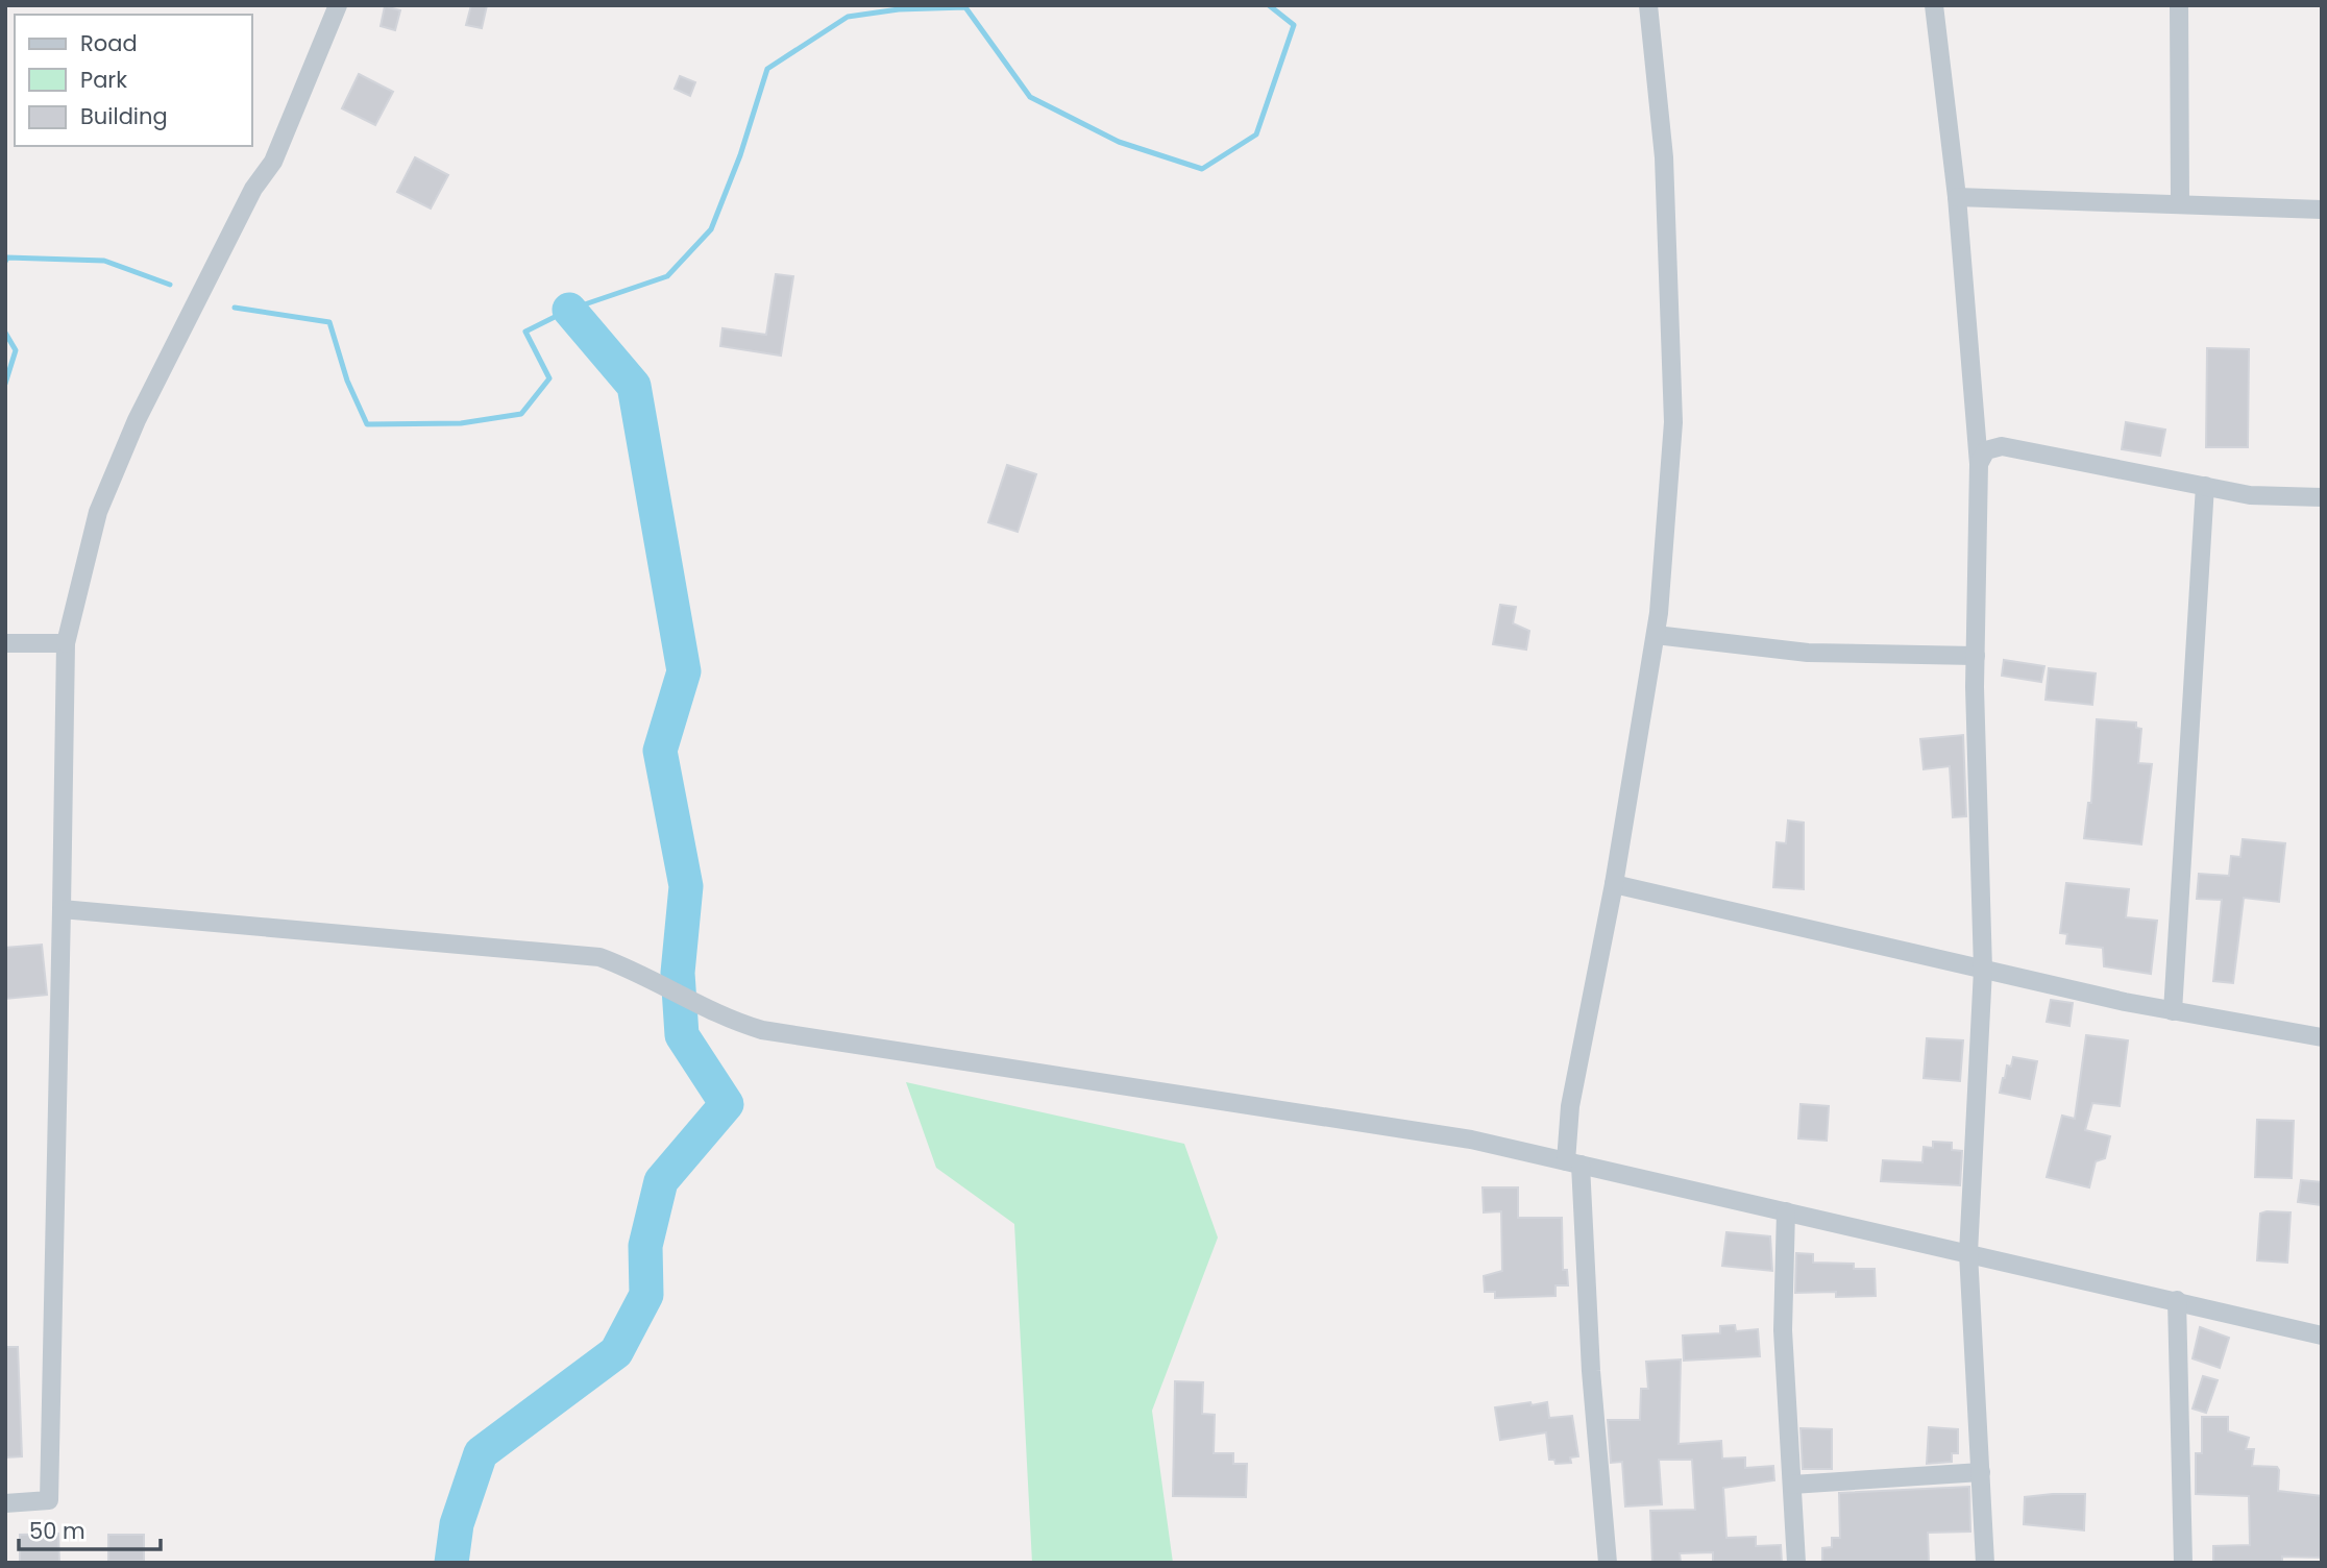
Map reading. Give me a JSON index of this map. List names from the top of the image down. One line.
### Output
{"legend":["Road","Park","Building"],"scale_bar":"50 m"}
